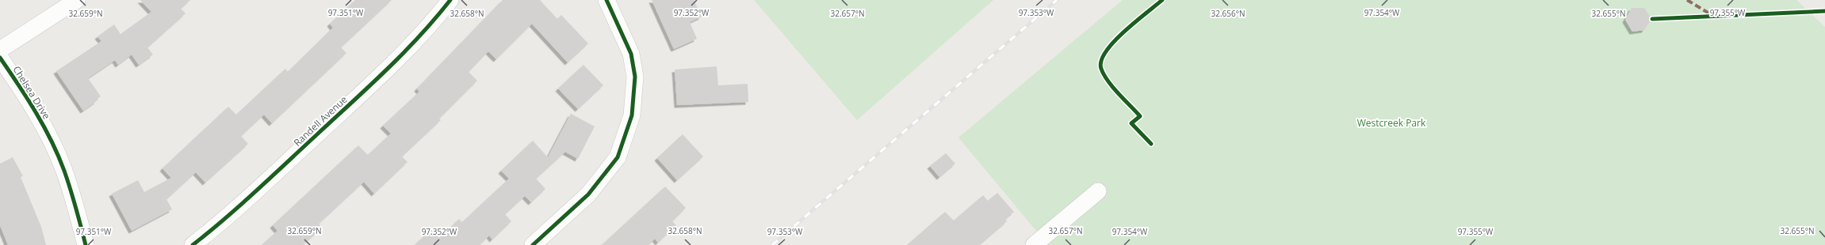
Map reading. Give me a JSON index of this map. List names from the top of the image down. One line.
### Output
{"streets":{"street":["Chelsea Drive","Randell Avenue"]},"parks":["Westcreek Park"],"coordinates":["97.353°W","97.351°W","97.352°W","97.354°W","97.355°W","32.659°N","32.658°N","32.657°N","32.656°N","32.655°N"]}
